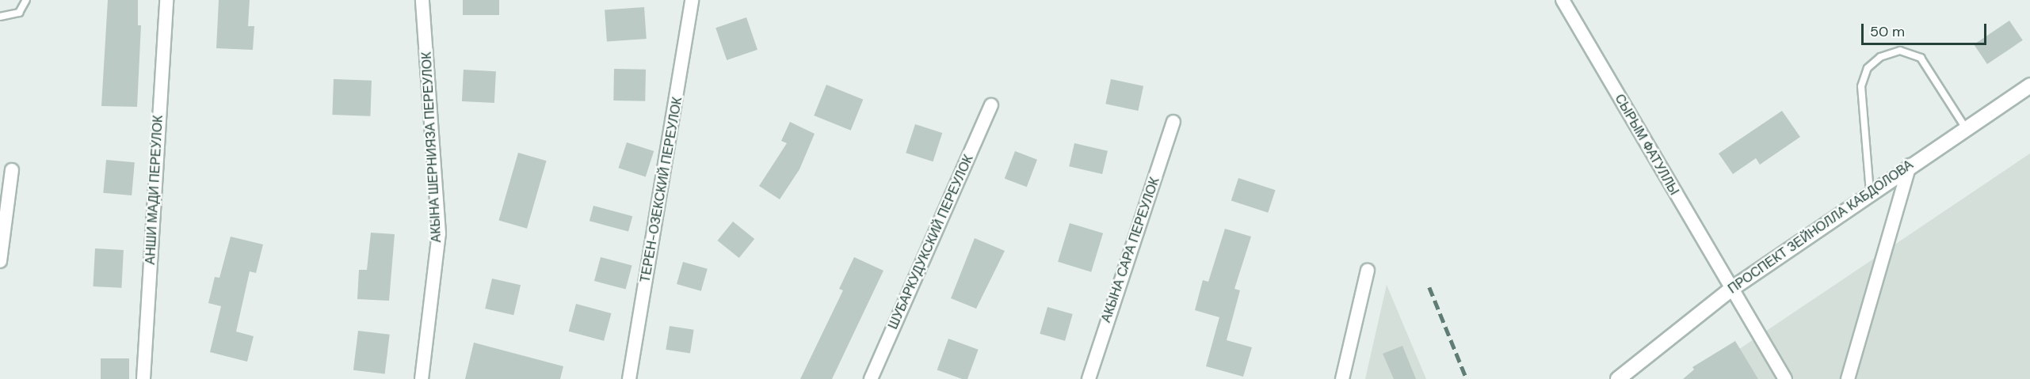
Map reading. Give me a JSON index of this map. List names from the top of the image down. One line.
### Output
{"streets":{"main road":["ПРОСПЕКТ ЗЕЙНОЛЛА КАБДОЛОВА"],"street":["СЫРЫМ ФАТУЛЛЫ","АКЫНА ШЕРНИЯЗА ПЕРЕУЛОК","АНШИ МАДИ ПЕРЕУЛОК","ТЕРЕН-ОЗЕКСКИЙ ПЕРЕУЛОК","ШУБАРКУДУКСКИЙ ПЕРЕУЛОК","АКЫНА САРА ПЕРЕУЛОК"]},"crossings":[["СЫРЫМ ФАТУЛЛЫ","ПРОСПЕКТ ЗЕЙНОЛЛА КАБДОЛОВА"]],"scale_bar":"50 m"}
